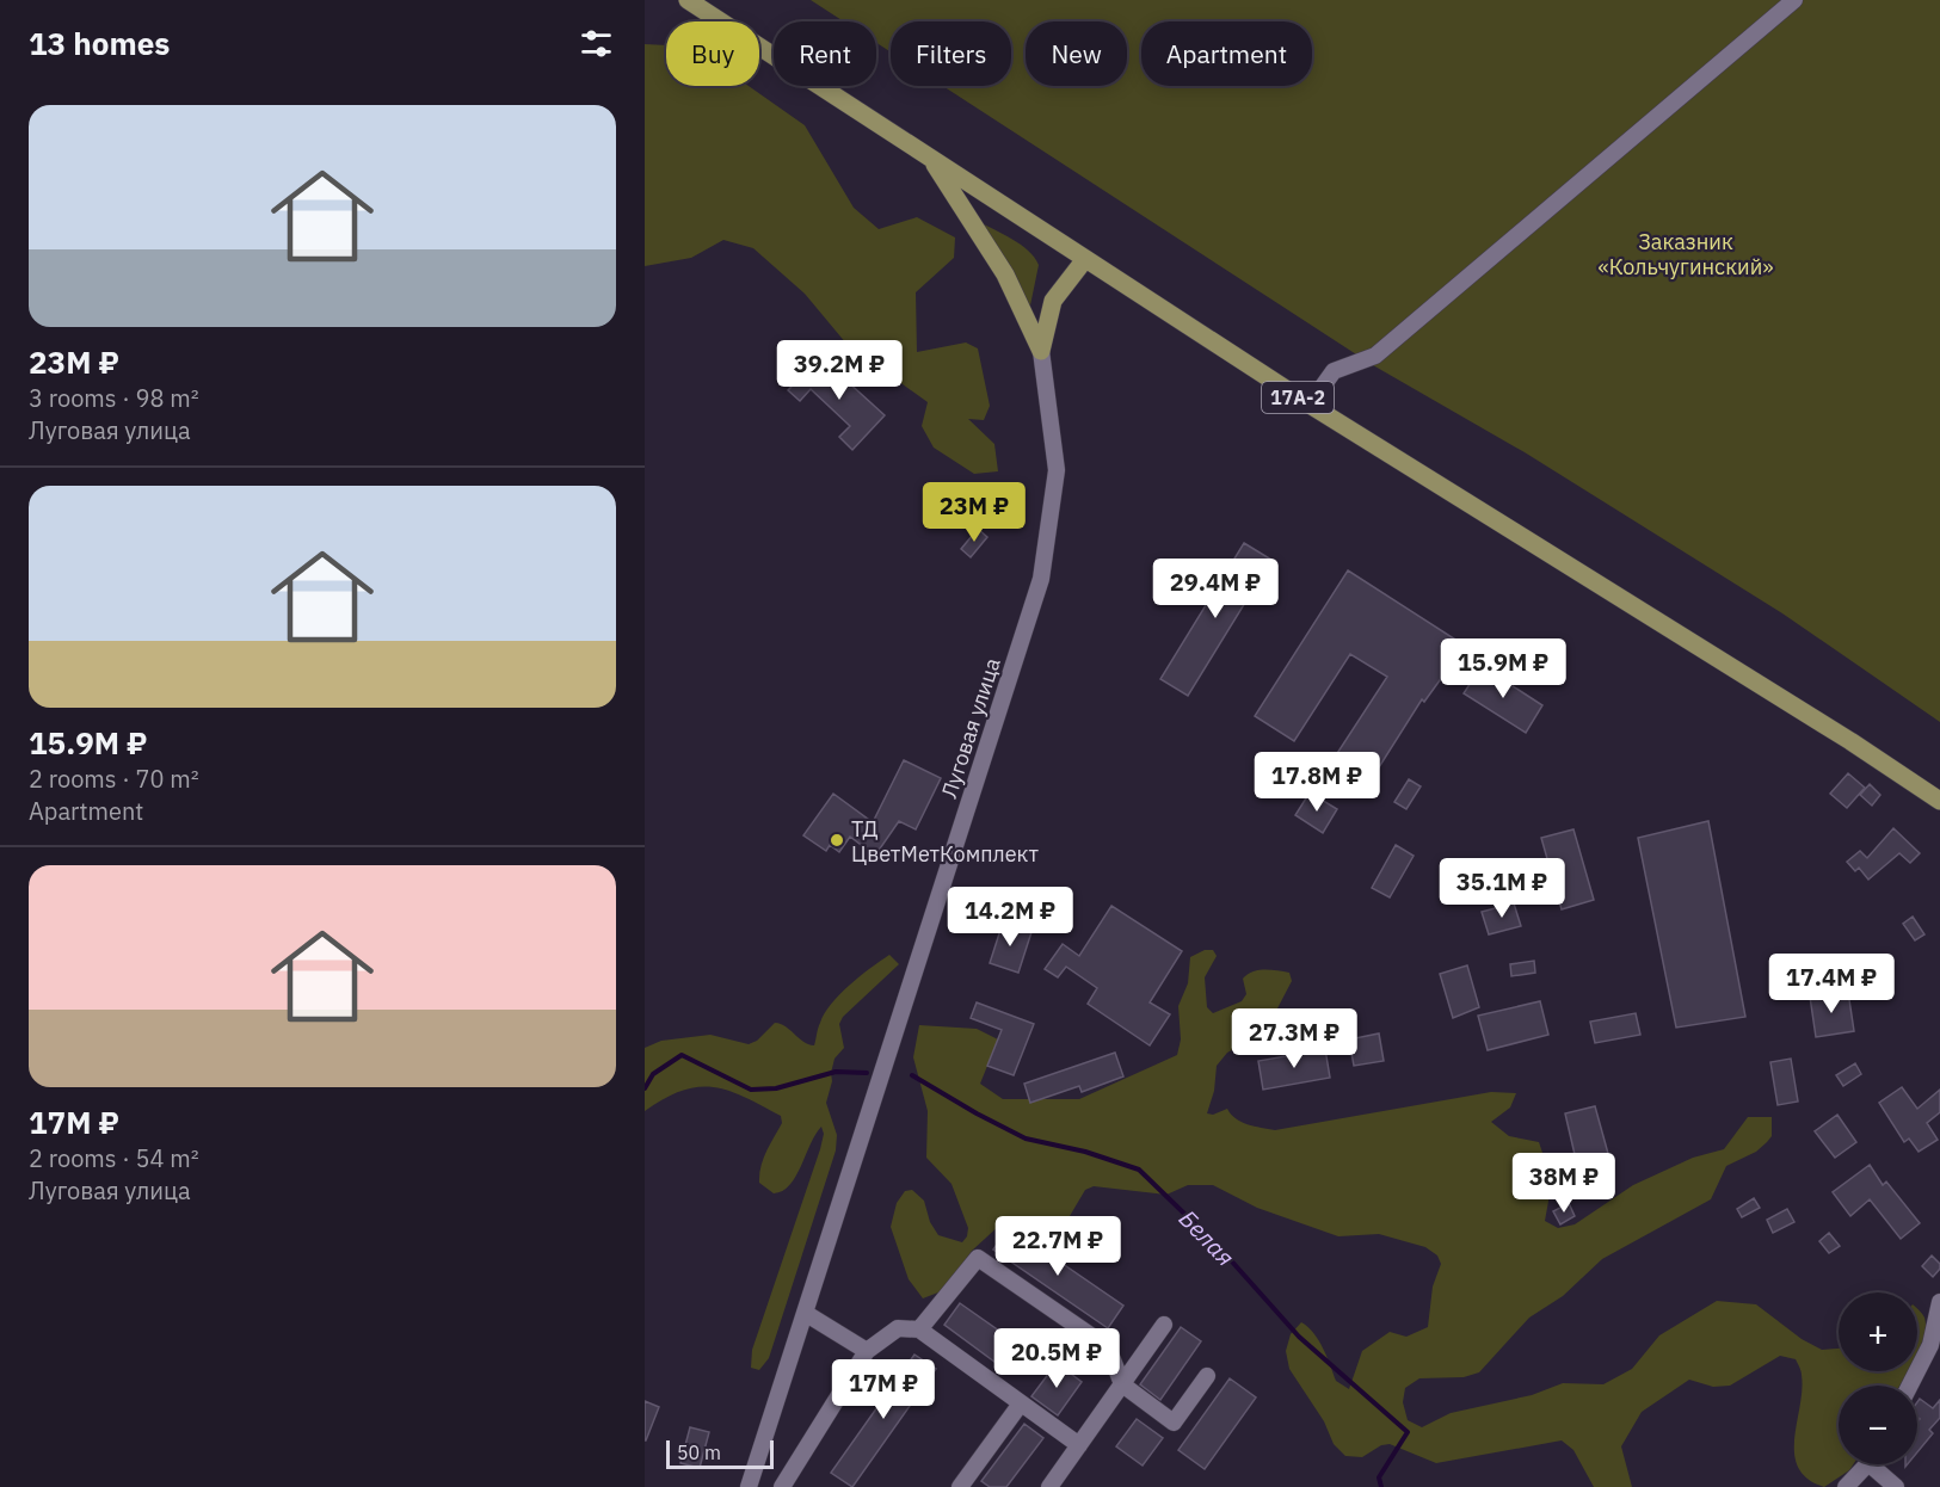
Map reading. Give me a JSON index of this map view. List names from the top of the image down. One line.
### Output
{"streets":{"main road":["17А-2"],"street":["Луговая улица"]},"water":["Белая"],"parks":["Заказник «Кольчугинский»"],"places":["ТД ЦветМетКомплект"],"scale_bar":"50 m","page":{"heading":"13 homes","chip":["Buy","Rent","Filters","New","Apartment"],"list":[{"name":"23M ₽","note":"3 rooms · 98 m² · Луговая улица"},{"name":"15.9M ₽","note":"2 rooms · 70 m² · Apartment"},{"name":"17M ₽","note":"2 rooms · 54 m² · Луговая улица"}],"price":["39.2M ₽","23M ₽","29.4M ₽","15.9M ₽","17.8M ₽","35.1M ₽","14.2M ₽","17.4M ₽","27.3M ₽","38M ₽","22.7M ₽","20.5M ₽","17M ₽"],"map_buttons":["+","−"],"scale":"50 m"}}
